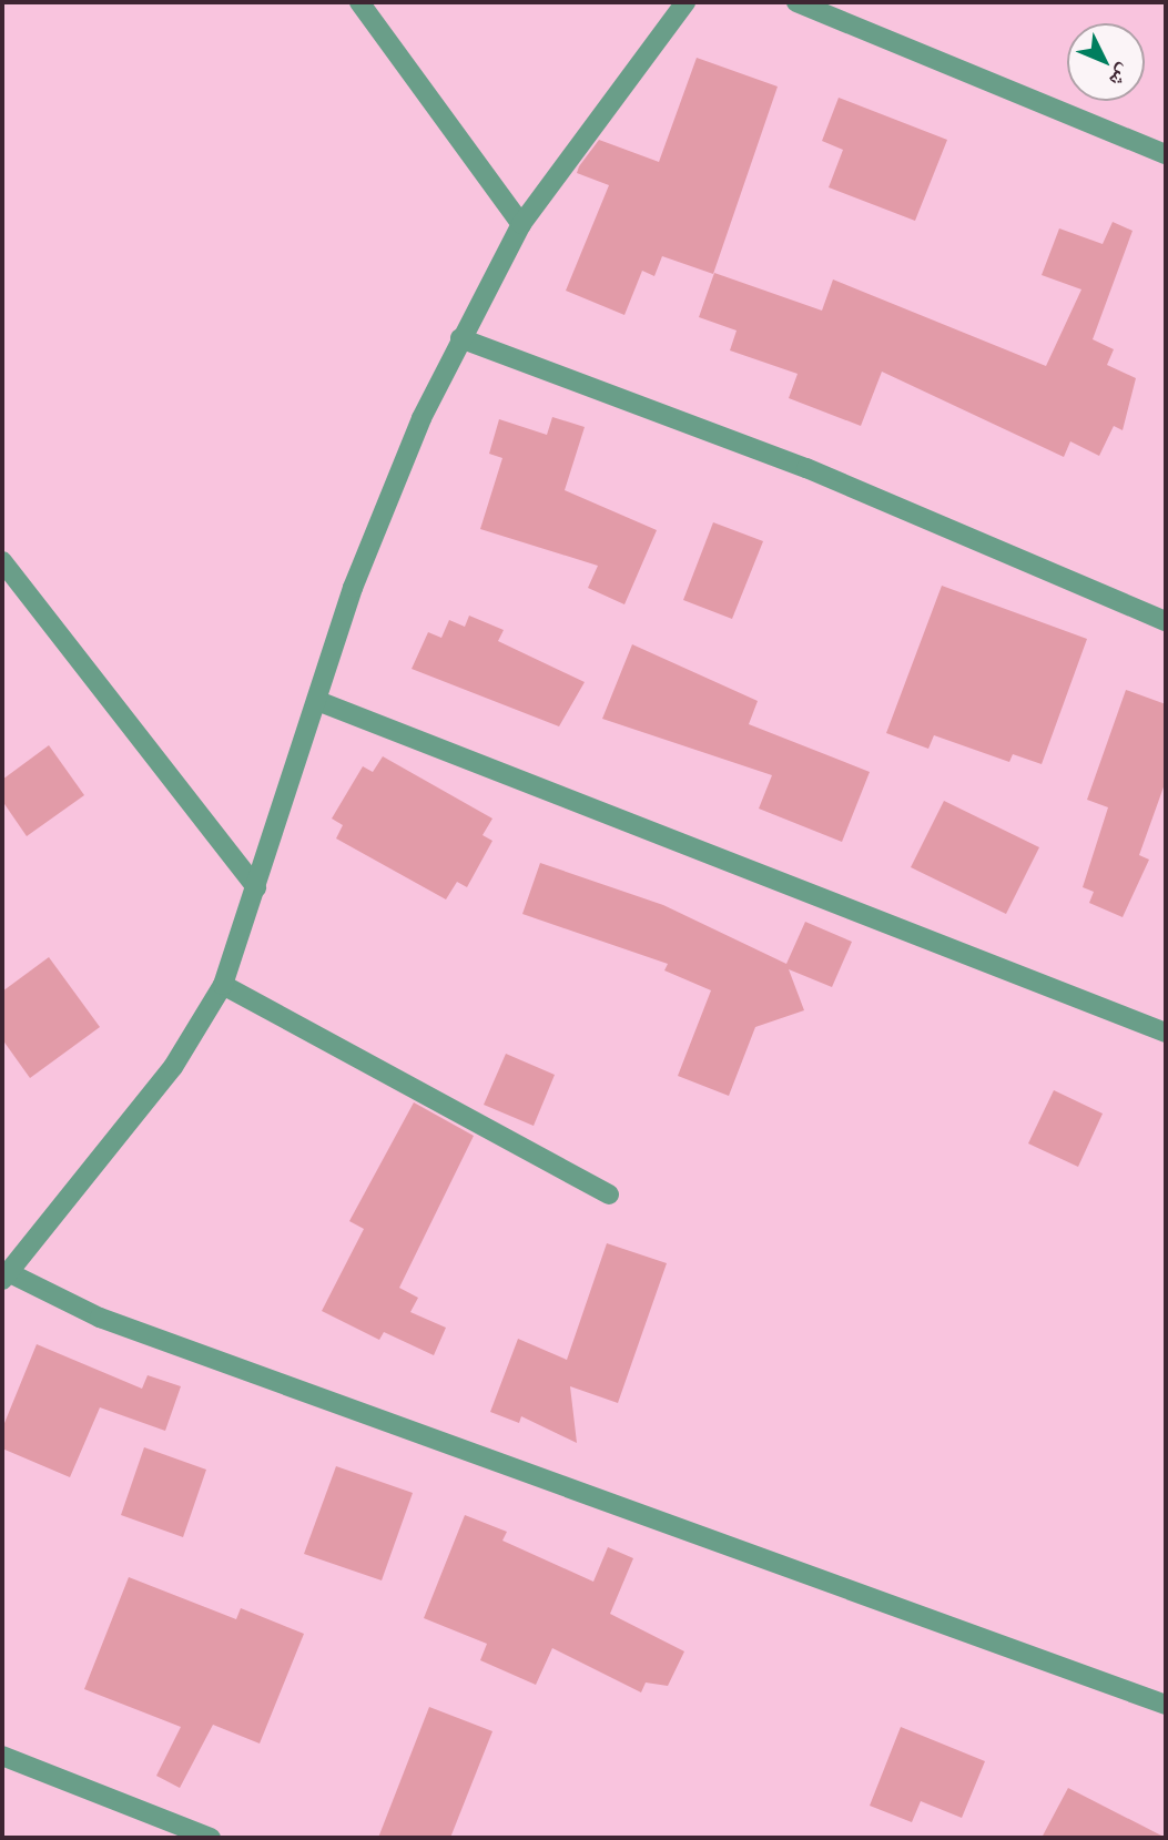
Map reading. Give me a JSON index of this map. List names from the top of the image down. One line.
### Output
{"north":"bottom right"}
